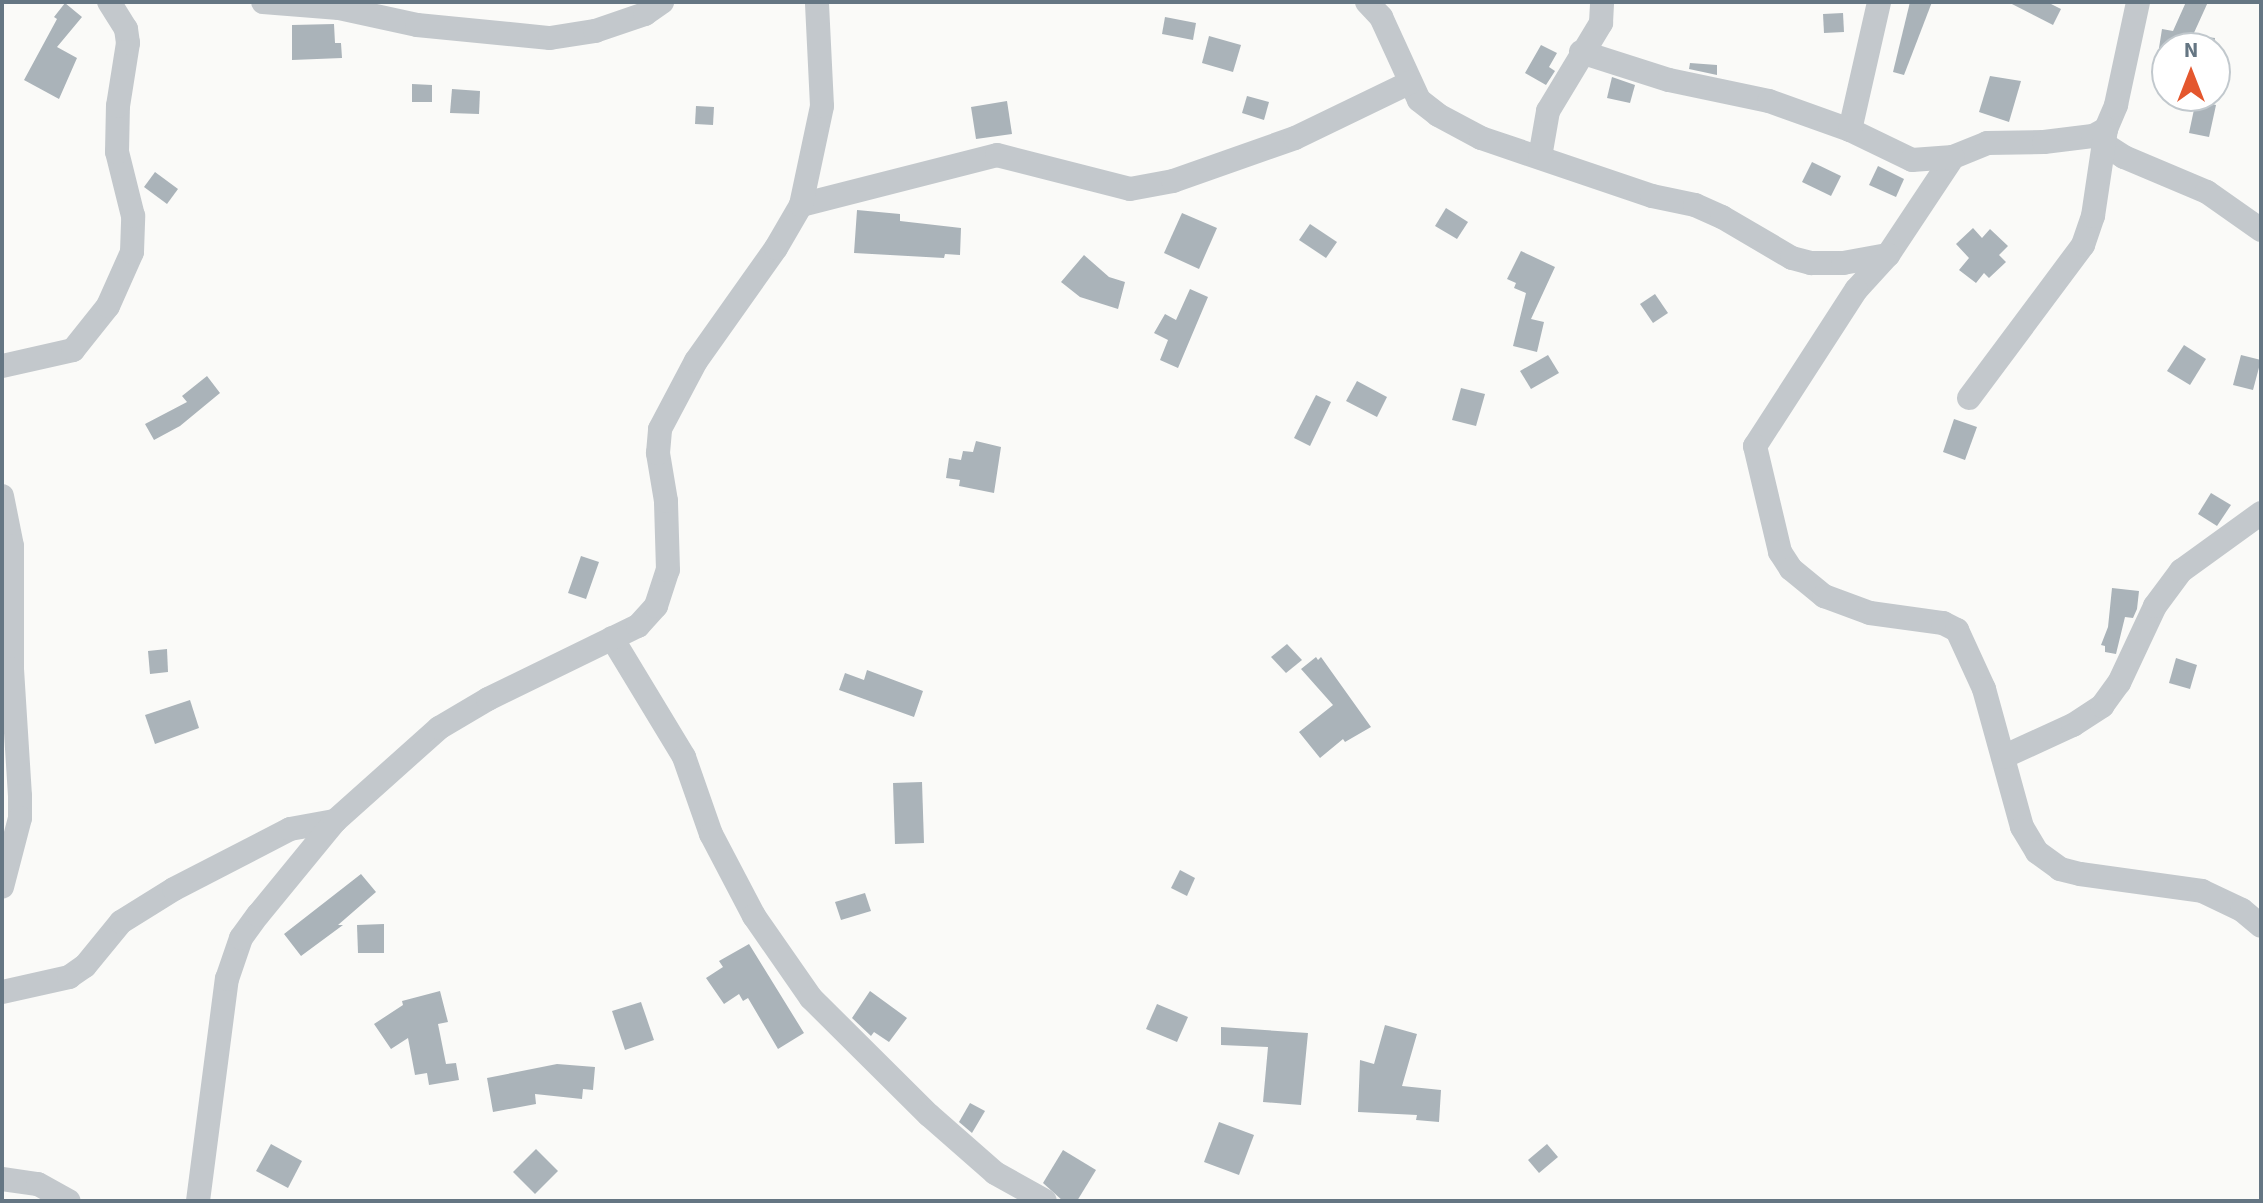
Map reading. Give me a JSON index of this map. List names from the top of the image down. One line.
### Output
{"north":"top"}
